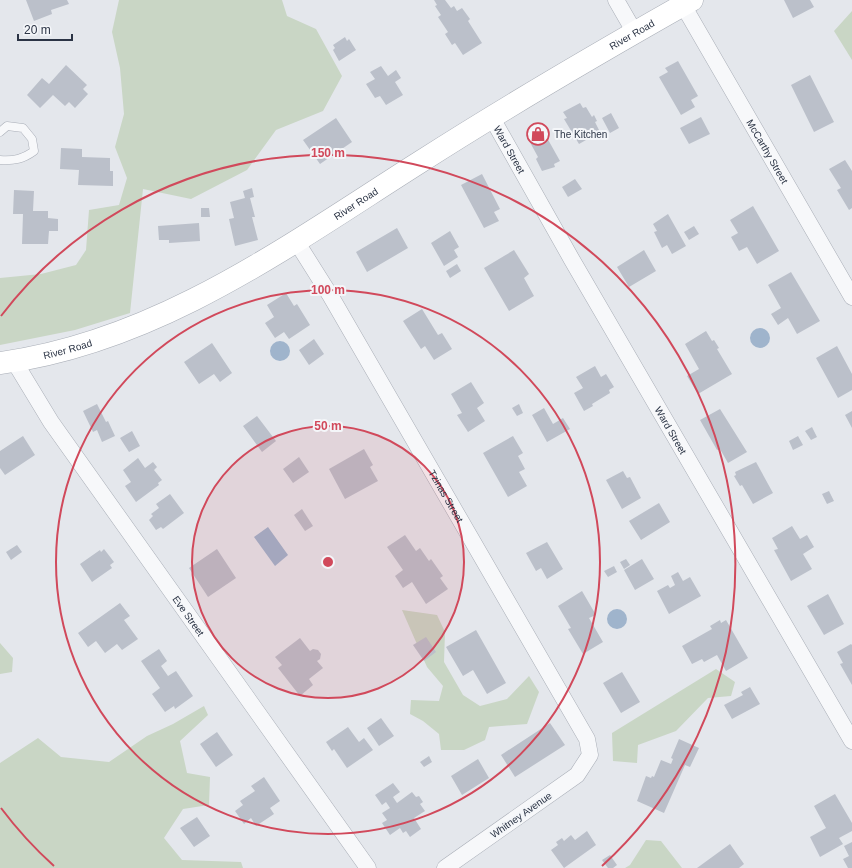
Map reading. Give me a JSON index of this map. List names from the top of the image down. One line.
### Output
{"streets":{"street":["River Road","Ward Street","McCarthy Street","Tzinas Street","Eve Street","Whitney Avenue"]},"crossings":[["River Road","Ward Street"],["River Road","McCarthy Street"],["River Road","Tzinas Street"],["River Road","Eve Street"],["Tzinas Street","Whitney Avenue"]],"places":{"shop":["The Kitchen"]},"scale_bar":"20 m","rings":["150 m","100 m","50 m"]}
